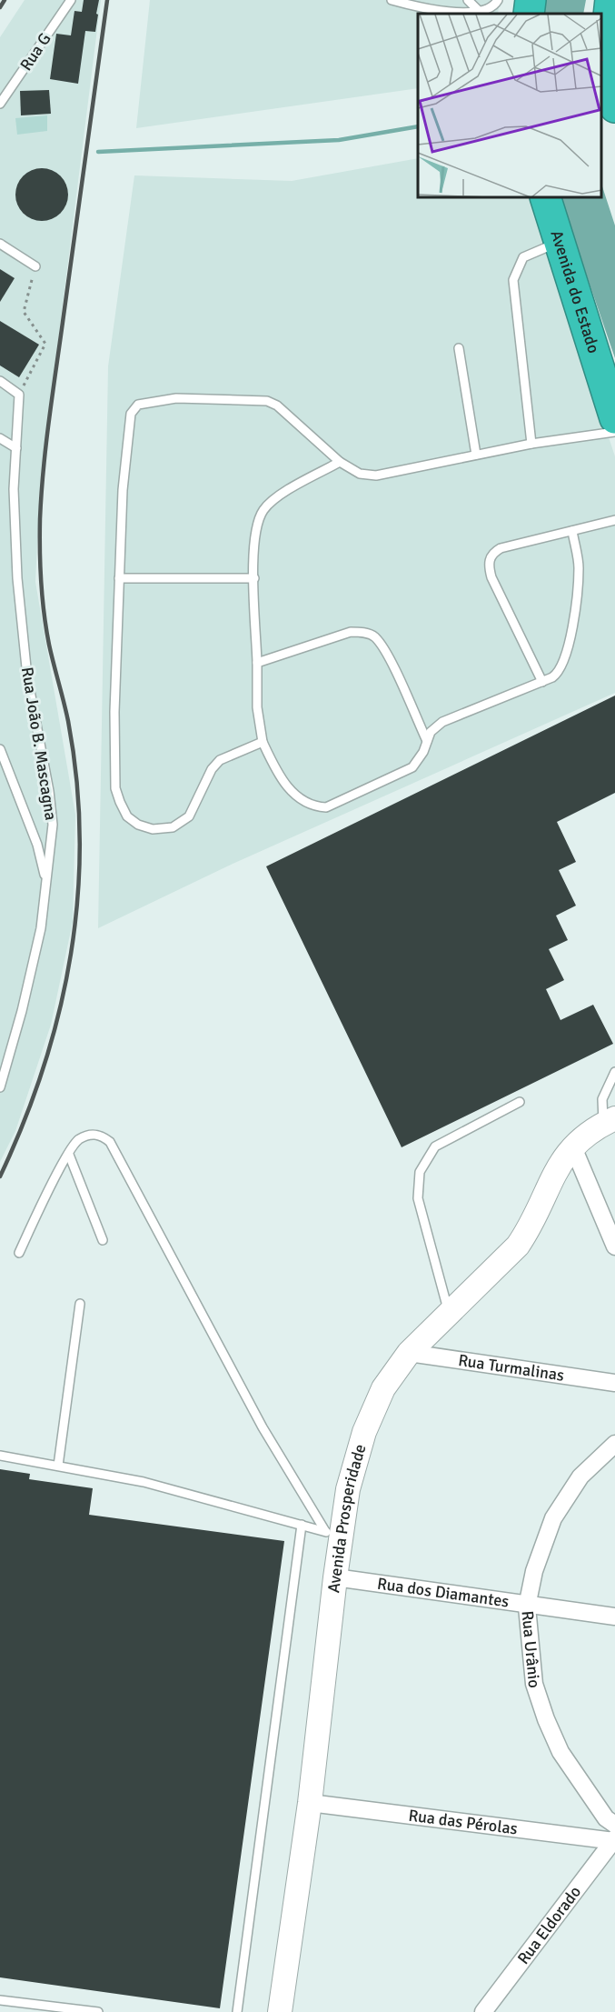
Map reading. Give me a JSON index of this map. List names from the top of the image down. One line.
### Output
{"streets":{"highway":["Avenida do Estado"],"main road":["Avenida Prosperidade"],"street":["Rua Turmalinas","Rua dos Diamantes","Rua Urânio","Rua das Pérolas","Rua Eldorado"],"lane":["Rua G","Rua João B. Mascagna"]},"crossings":[["Rua Turmalinas","Avenida Prosperidade"],["Avenida Prosperidade","Rua dos Diamantes"],["Avenida Prosperidade","Rua das Pérolas"],["Rua dos Diamantes","Rua Urânio"],["Rua Urânio","Rua das Pérolas"],["Rua Urânio","Rua Eldorado"],["Rua das Pérolas","Rua Eldorado"]]}
